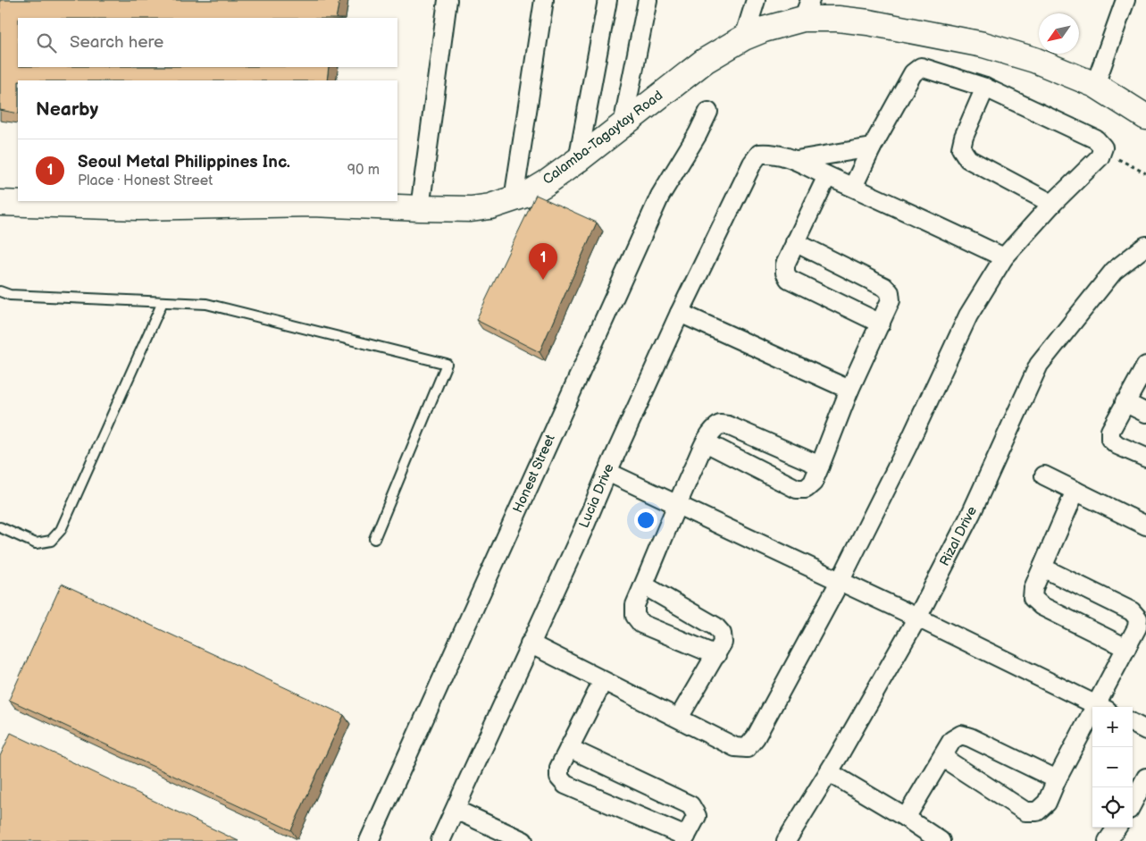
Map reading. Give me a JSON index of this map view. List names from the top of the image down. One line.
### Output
{"streets":{"main road":["Calamba-Tagaytay Road"],"street":["Honest Street","Lucia Drive","Rizal Drive"]},"north":"bottom left","page":{"search":"Search here","heading":"Nearby","list":[{"mark":"1","name":"Seoul Metal Philippines Inc.","note":"Place · Honest Street","value":"90 m"}],"pins":"1","map_buttons":["+","−"]}}
